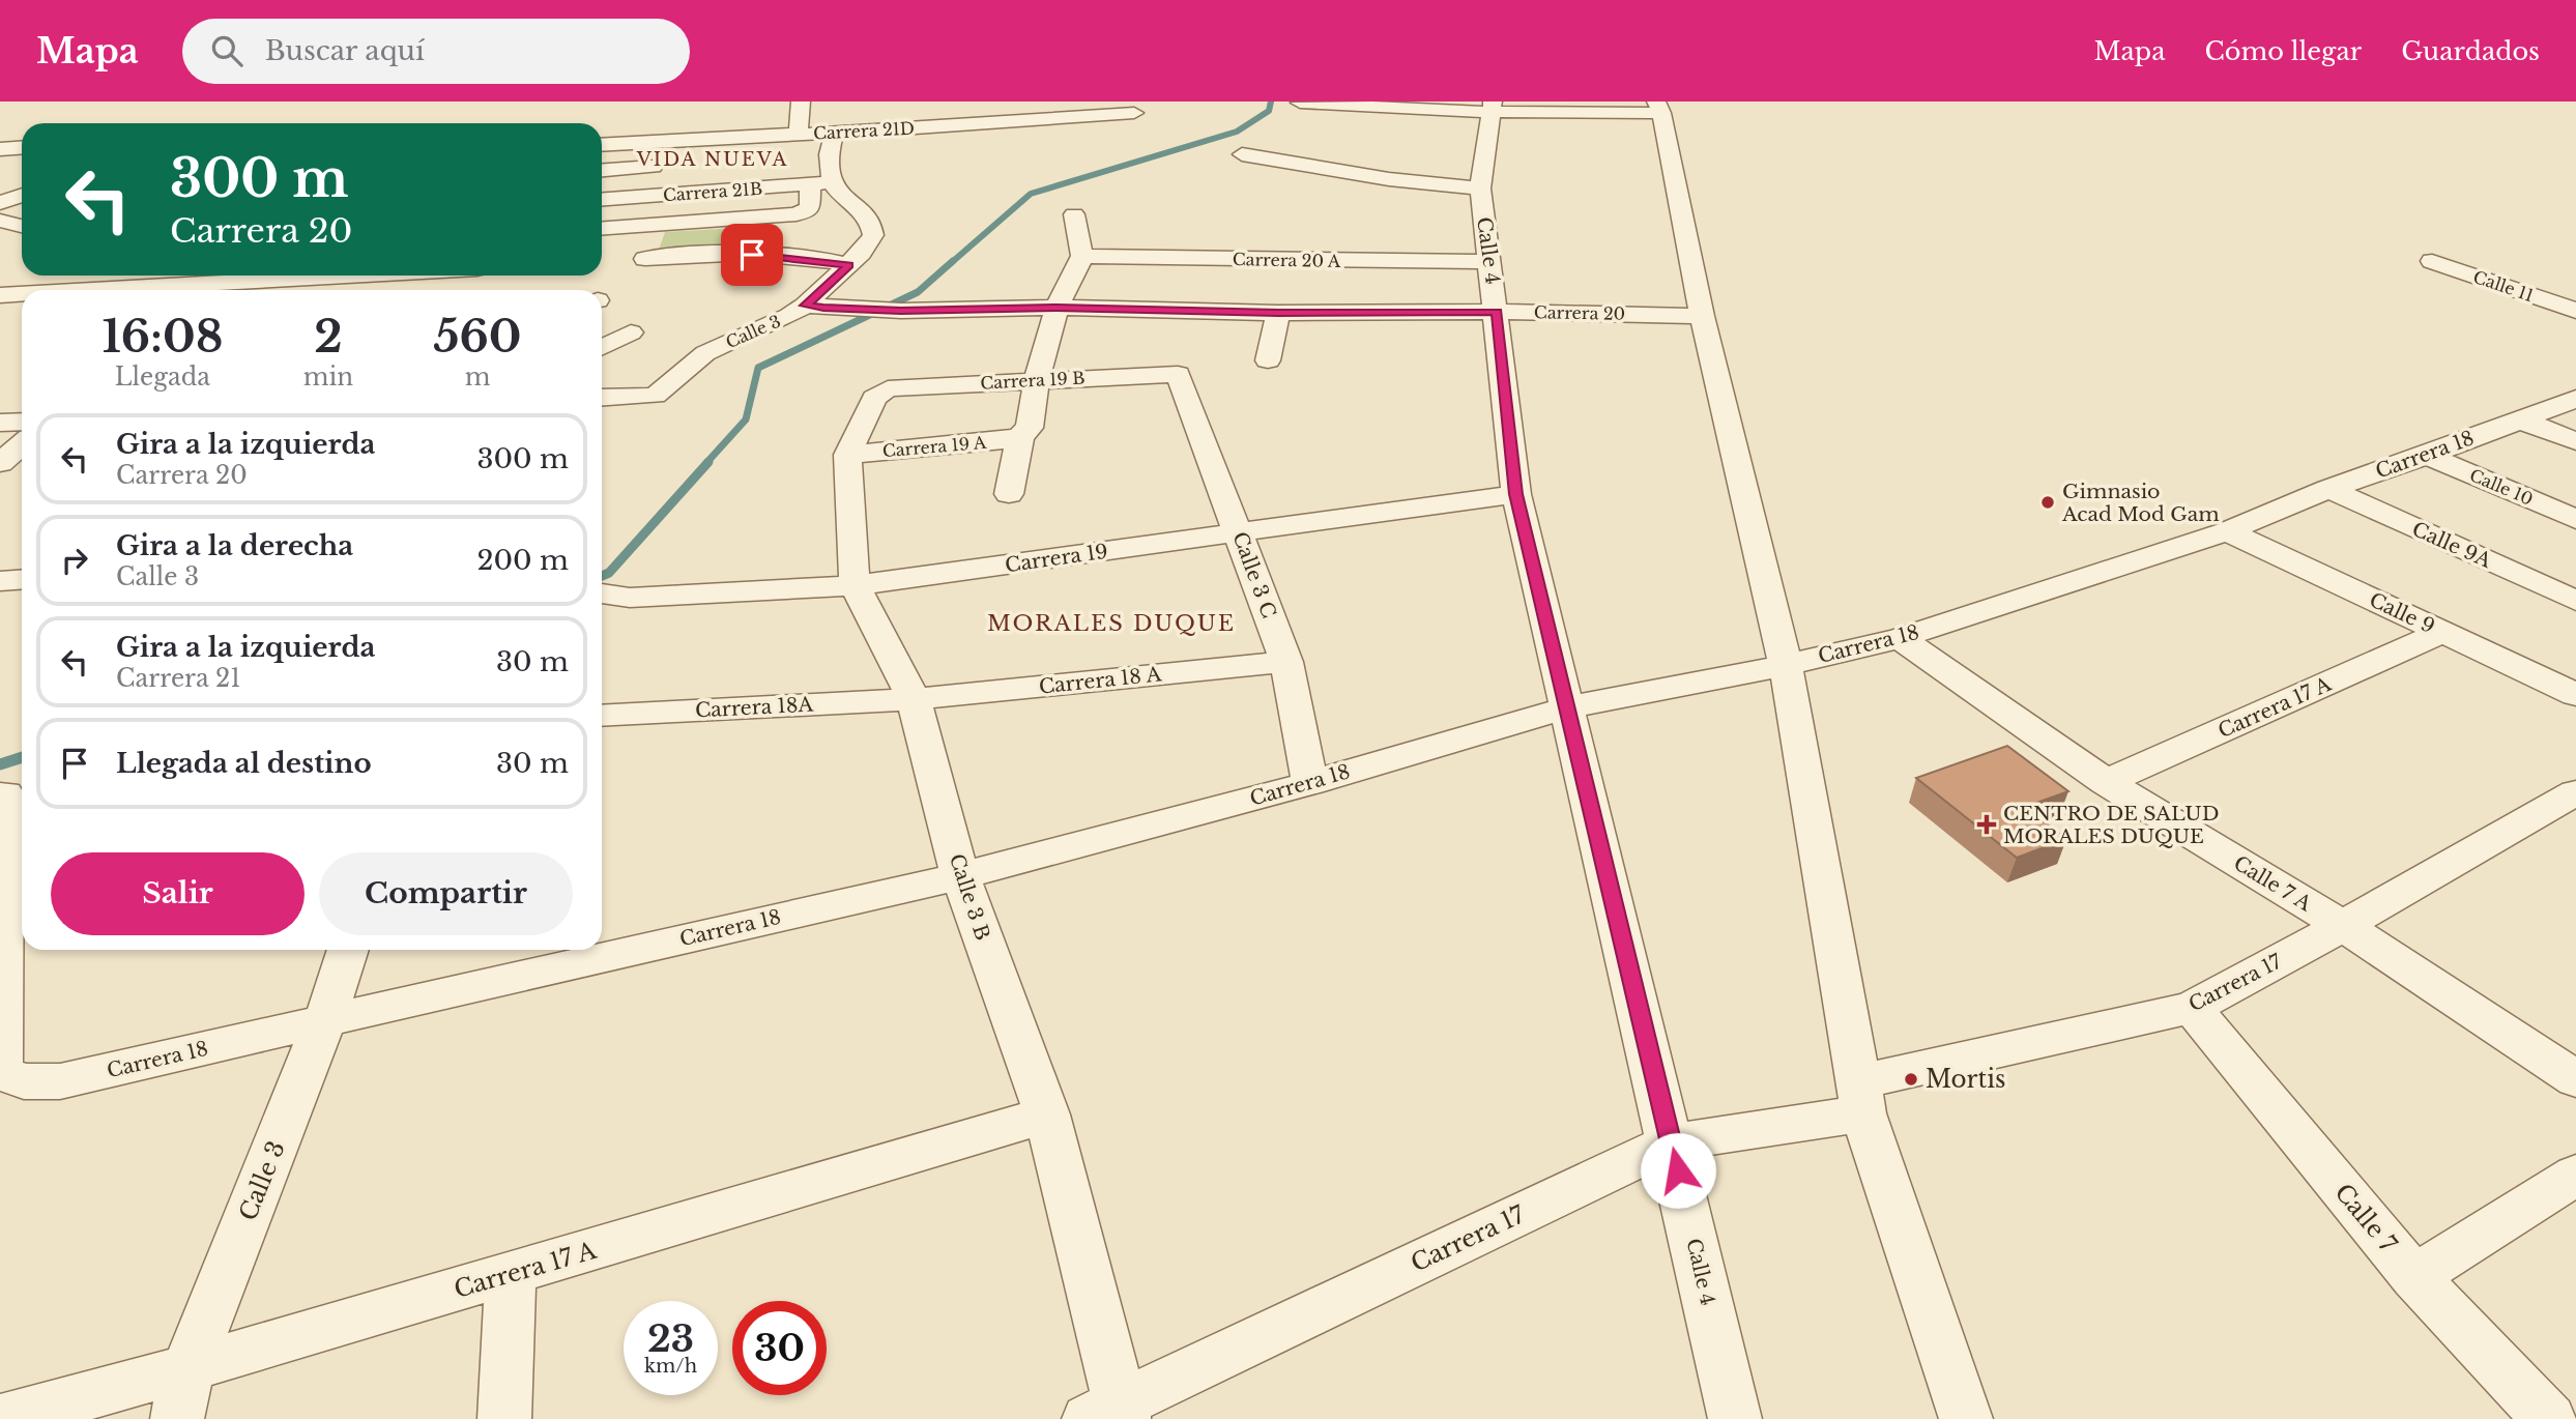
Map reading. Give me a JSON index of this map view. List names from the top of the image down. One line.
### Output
{"streets":{"street":["Carrera 21D","Carrera 21B","Calle 4","Carrera 20 A","Calle 11","Carrera 20","Calle 3","Carrera 19 B","Carrera 19 A","Carrera 18","Calle 10","Calle 9A","Carrera 19","Calle 3 C","Calle 9","Carrera 18 A","Carrera 18A","Carrera 17 A","Calle 7 A","Calle 3 B","Carrera 17","Calle 7"]},"crossings":[["Carrera 21B","Calle 3"],["Calle 4","Carrera 20 A"],["Calle 4","Carrera 20"],["Calle 4","Carrera 18"],["Calle 4","Carrera 19"],["Calle 4","Carrera 17"],["Carrera 20","Calle 3"],["Calle 3","Carrera 18"],["Calle 3","Carrera 17 A"],["Carrera 19 B","Calle 3 C"],["Carrera 19 B","Calle 3 B"],["Carrera 19 A","Calle 3 B"],["Carrera 18","Calle 10"],["Carrera 18","Calle 9A"],["Carrera 18","Calle 3 C"],["Carrera 18","Calle 9"],["Carrera 18","Calle 7 A"],["Carrera 18","Calle 3 B"],["Carrera 19","Calle 3 C"],["Carrera 19","Calle 3 B"],["Calle 3 C","Carrera 18 A"],["Calle 9","Carrera 17 A"],["Carrera 18 A","Carrera 18A"],["Carrera 18 A","Calle 3 B"],["Carrera 18A","Calle 3 B"],["Carrera 17 A","Calle 7 A"],["Carrera 17 A","Calle 3 B"],["Calle 7 A","Carrera 17"],["Calle 3 B","Carrera 17"],["Carrera 17","Calle 7"]],"districts":["VIDA NUEVA","MORALES DUQUE"],"places":{"other":["Gimnasio Acad Mod Gam","Mortis"],"health":["CENTRO DE SALUD MORALES DUQUE"]},"page":{"header":"Mapa","search":"Buscar aquí","nav":["Mapa","Cómo llegar","Guardados"],"turn":["300 m","Carrera 20"],"eta":["16:08","Llegada","2","min","560","m"],"list":[{"name":"Gira a la izquierda","note":"Carrera 20","value":"300 m"},{"name":"Gira a la derecha","note":"Calle 3","value":"200 m"},{"name":"Gira a la izquierda","note":"Carrera 21","value":"30 m"},{"name":"Llegada al destino","value":"30 m"}],"buttons":["Salir","Compartir"],"speed":"23 km/h","limit":"30"}}
